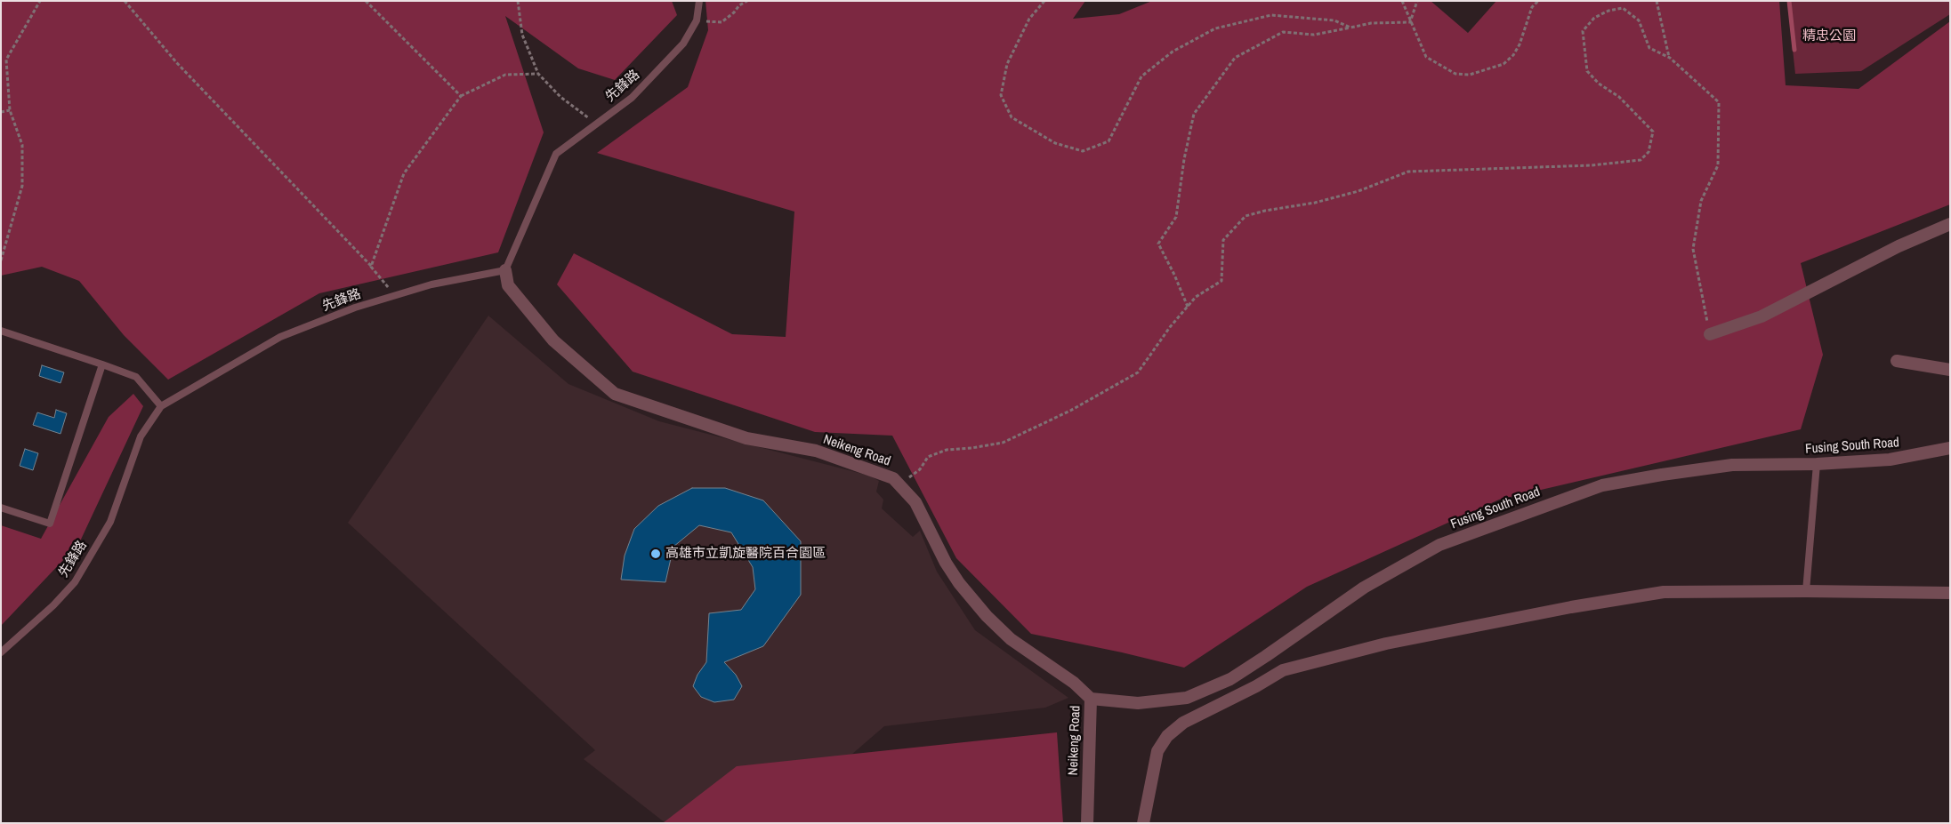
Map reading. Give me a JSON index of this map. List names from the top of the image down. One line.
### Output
{"streets":{"street":["Fusing South Road","Neikeng Road"],"lane":["先鋒路"]},"crossings":[["先鋒路","Neikeng Road"],["Fusing South Road","Neikeng Road"]],"parks":["精忠公園"],"places":["高雄市立凱旋醫院百合園區"]}
